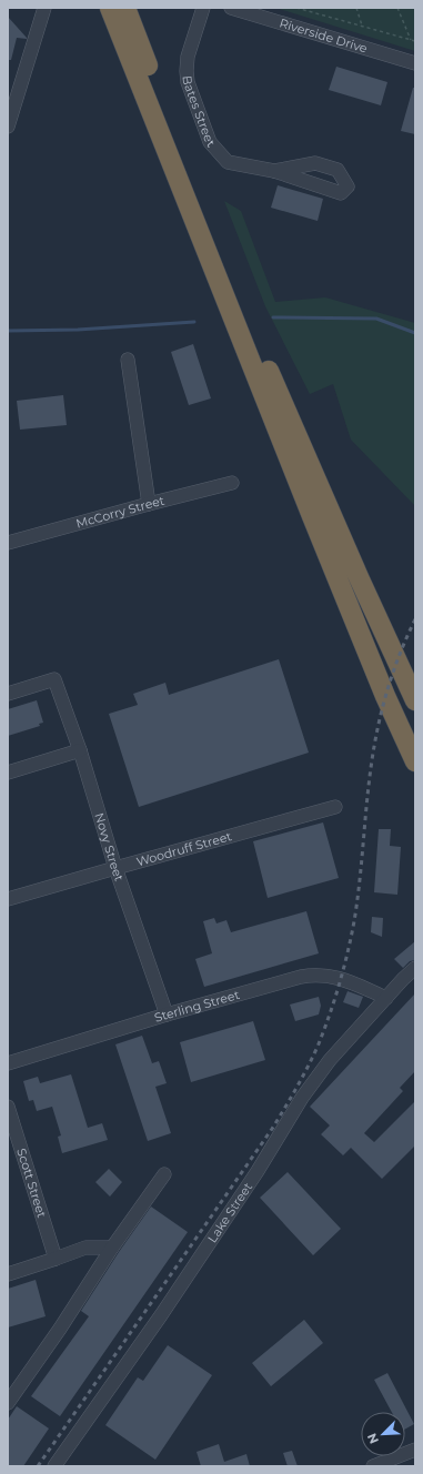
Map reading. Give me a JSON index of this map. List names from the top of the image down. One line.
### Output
{"streets":{"street":["Riverside Drive","Bates Street","McCorry Street","Novy Street","Woodruff Street","Sterling Street","Scott Street","Lake Street"]},"crossings":[["Novy Street","Woodruff Street"],["Novy Street","Sterling Street"],["Sterling Street","Lake Street"]],"north":"bottom left"}
